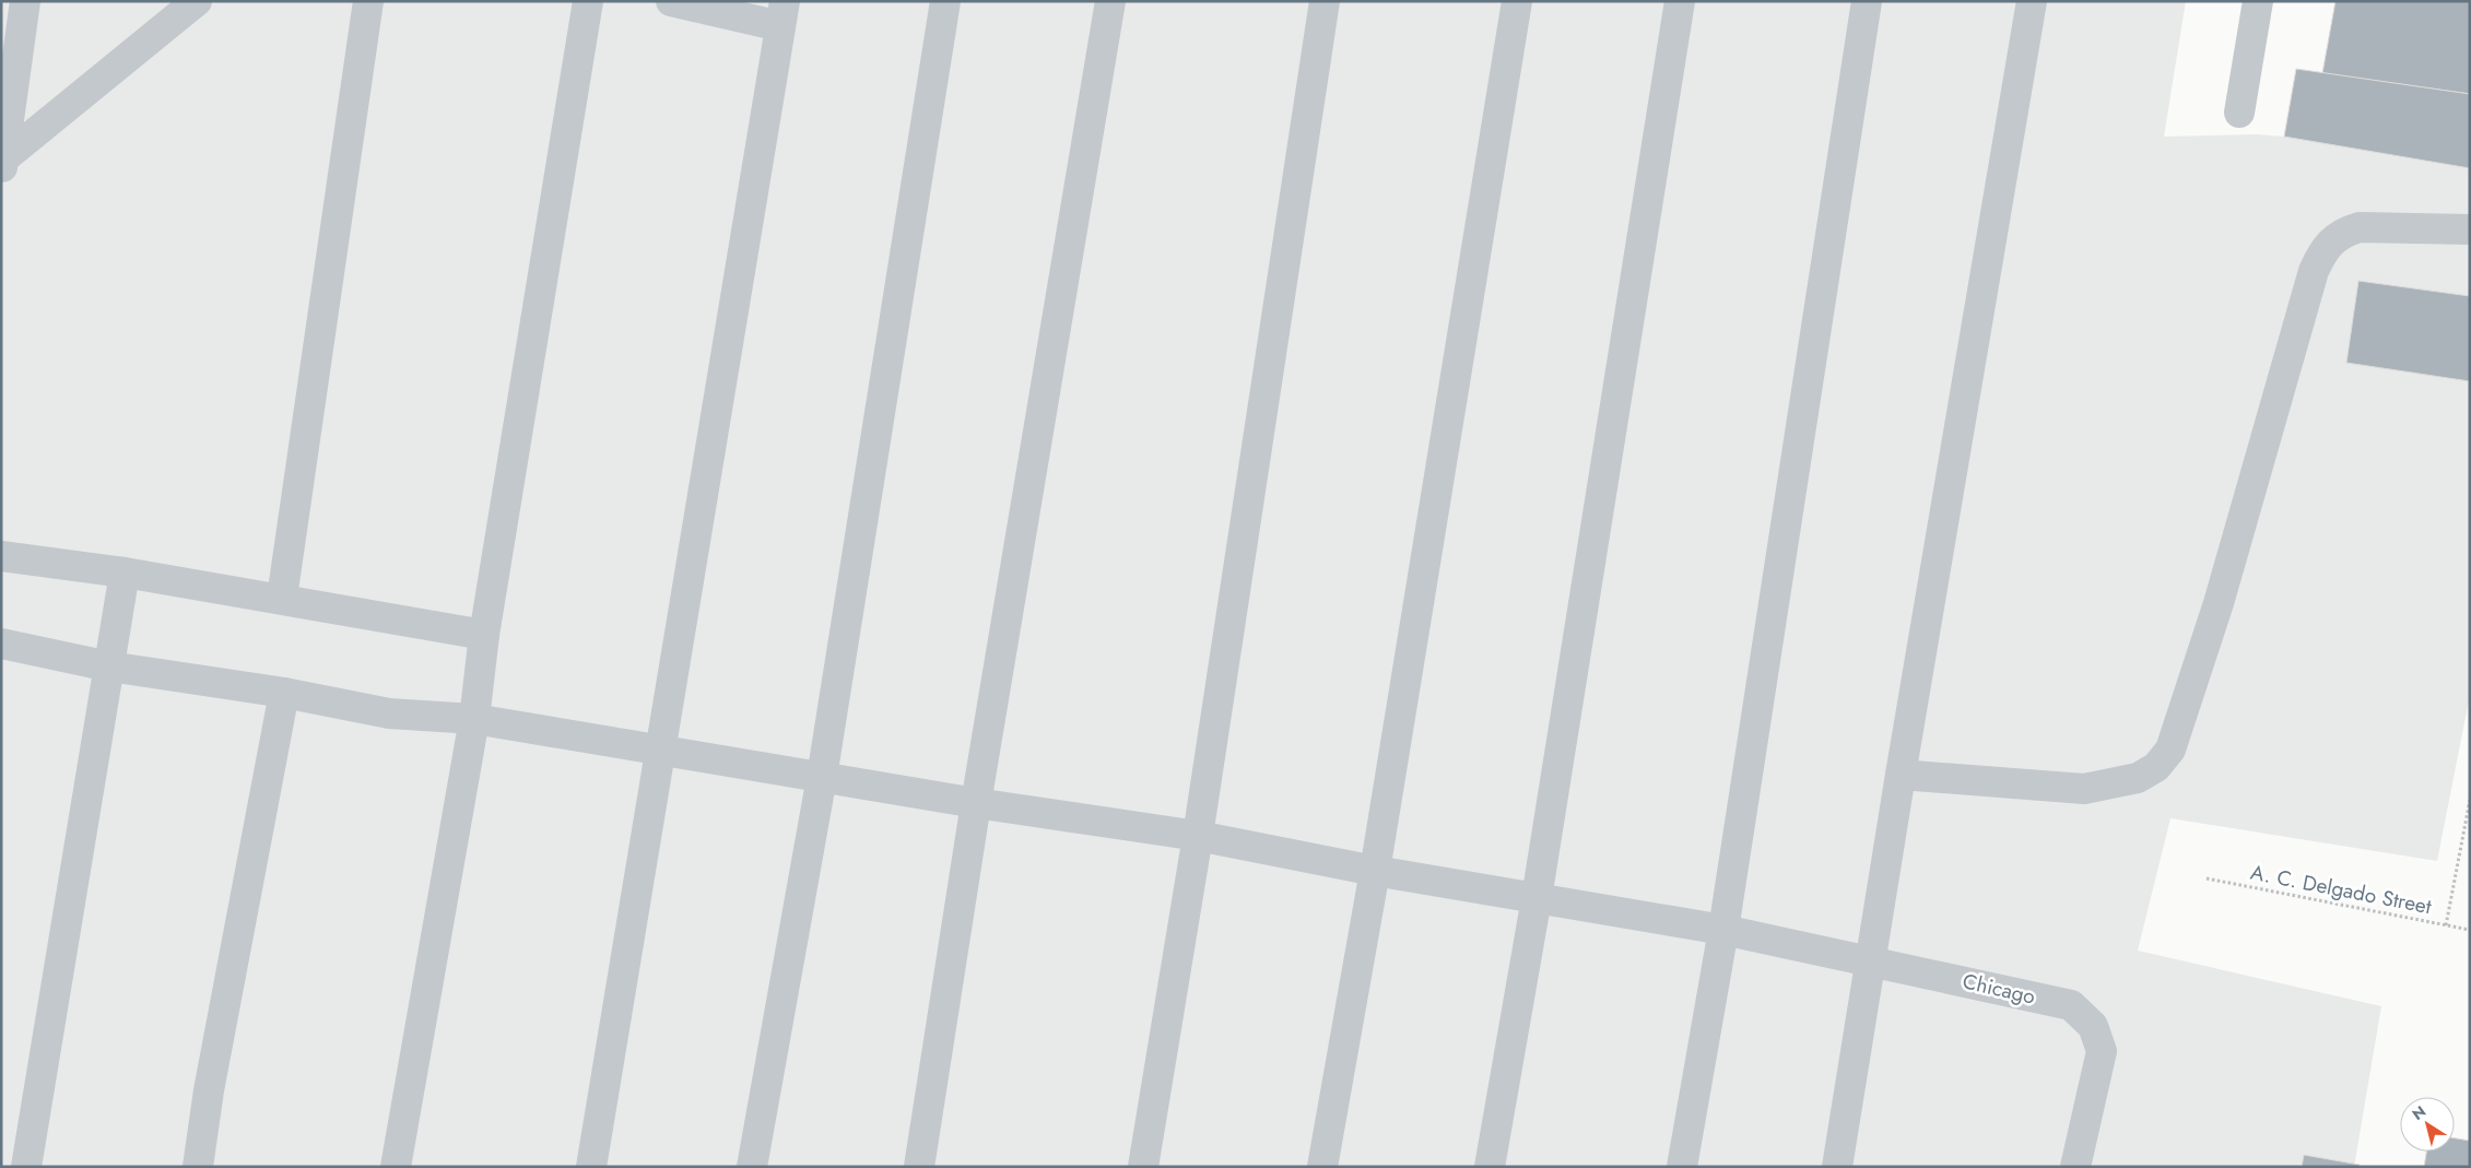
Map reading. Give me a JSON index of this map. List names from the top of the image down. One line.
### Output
{"streets":{"street":["Chicago"],"path":["A. C. Delgado Street"]},"north":"top left"}
